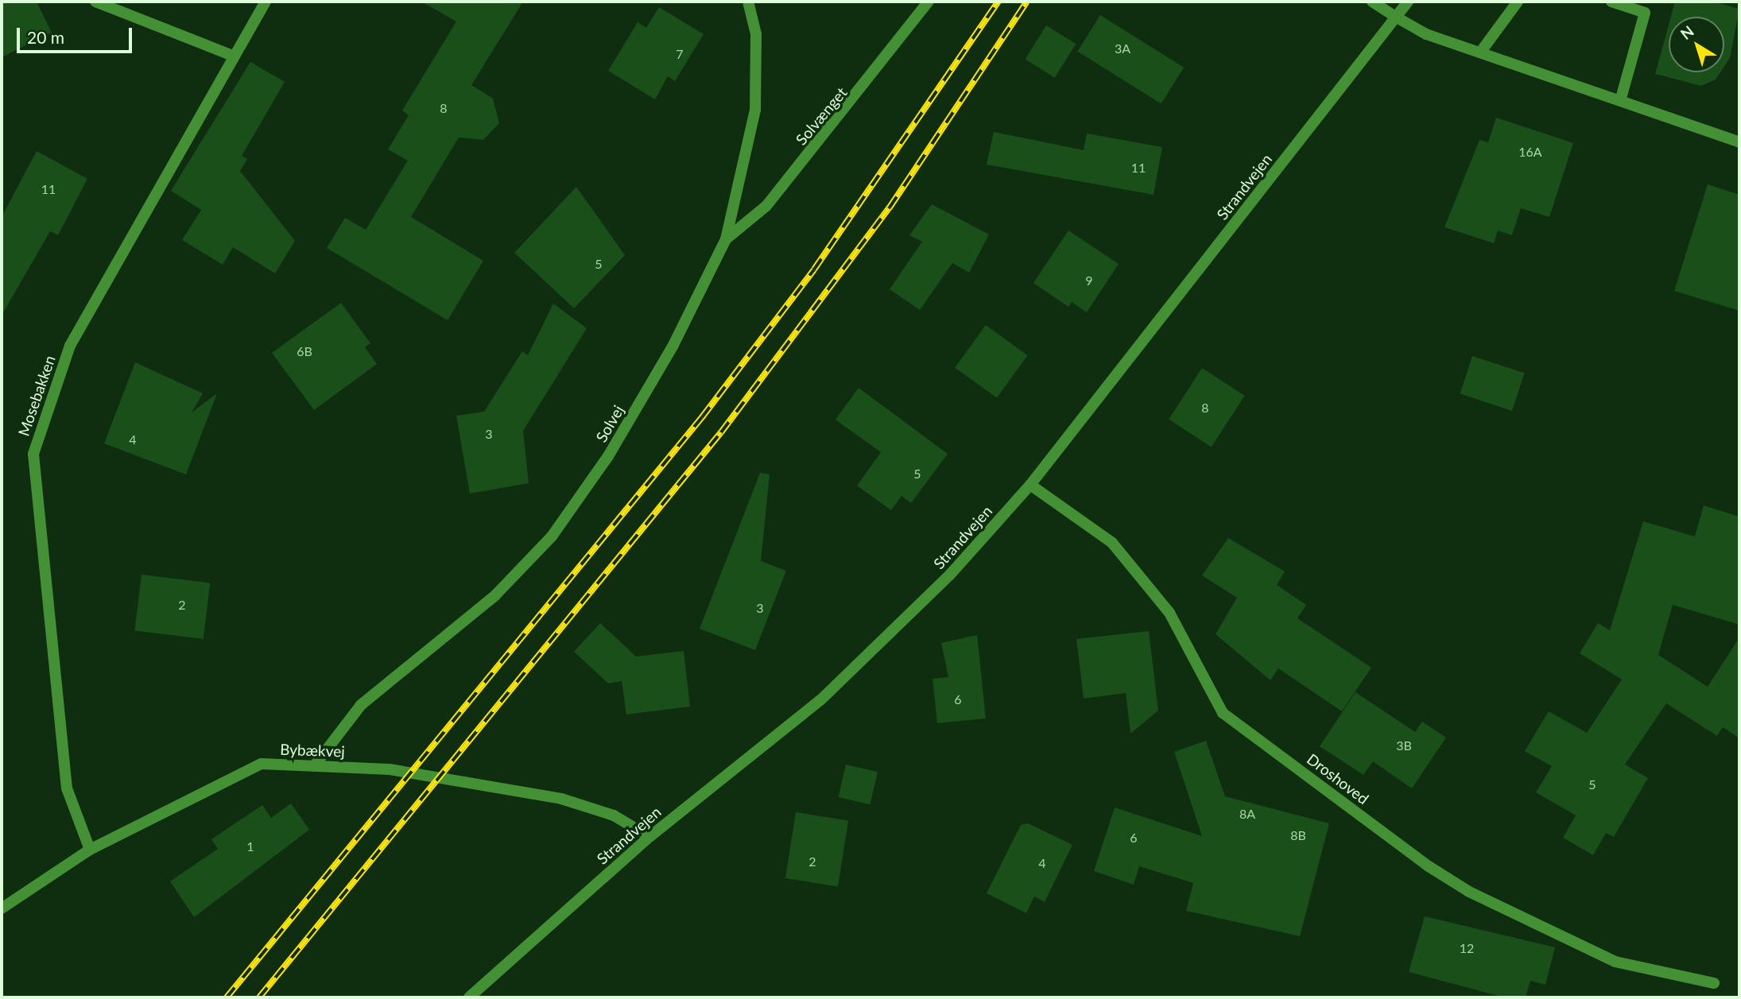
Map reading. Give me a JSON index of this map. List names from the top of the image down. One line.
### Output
{"streets":{"street":["Solvænget","Strandvejen","Mosebakken","Solvej","Bybækvej","Droshoved"]},"crossings":[["Solvænget","Solvej"],["Strandvejen","Bybækvej"],["Strandvejen","Droshoved"],["Mosebakken","Bybækvej"],["Solvej","Bybækvej"]],"house_numbers":["3A","7","8","16A","11","11","5","9","6B","8","3","4","5","2","3","6","3B","5","8A","8B","6","1","2","4","12"],"scale_bar":"20 m","north":"top left"}
